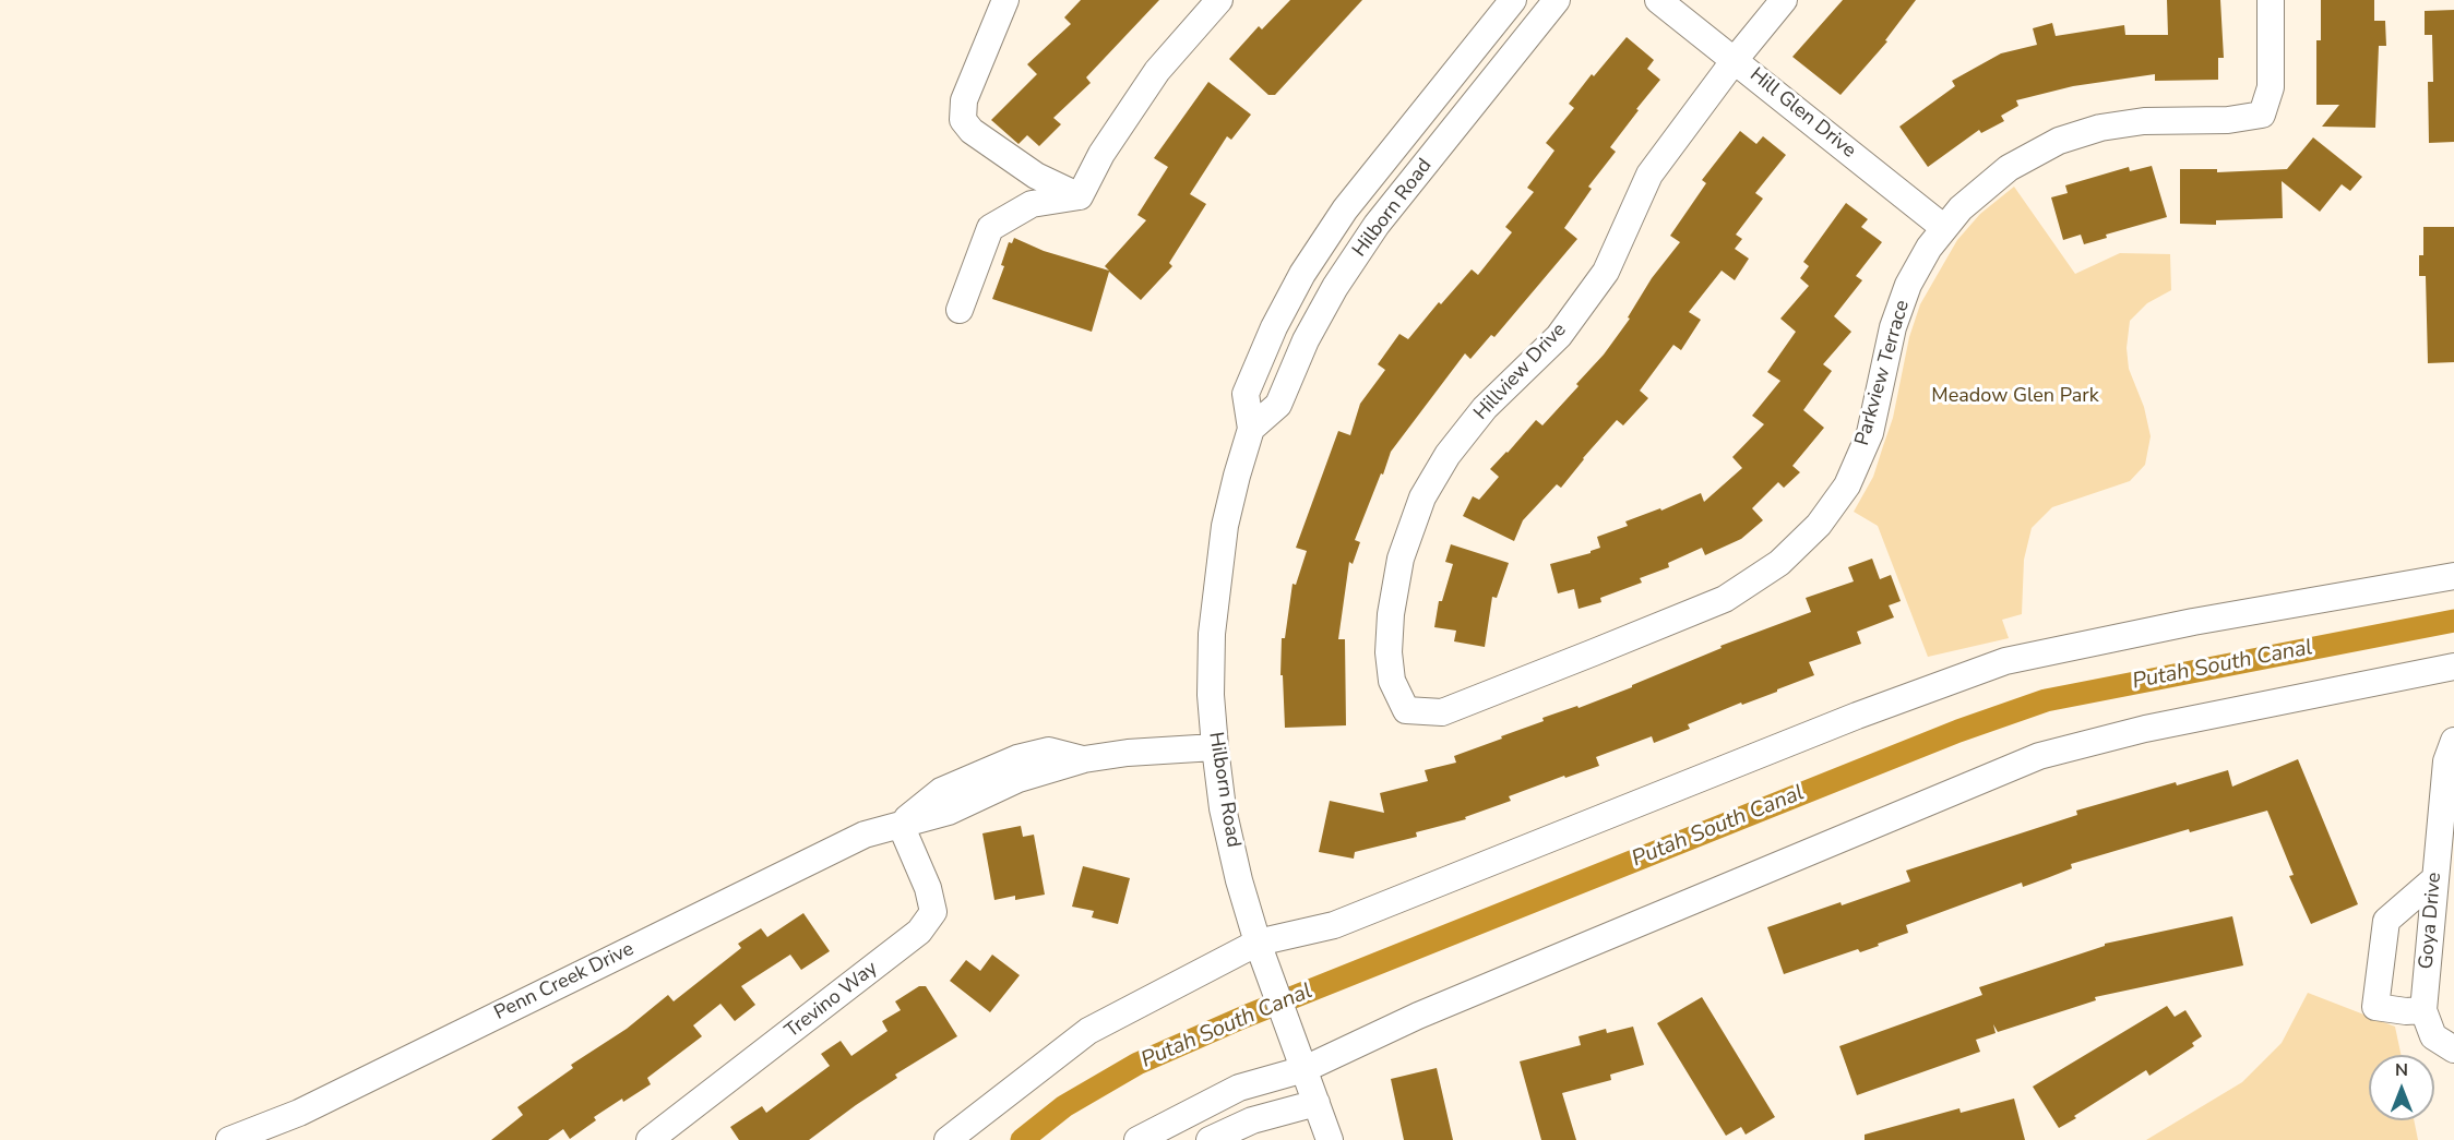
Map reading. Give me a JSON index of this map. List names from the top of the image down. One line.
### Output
{"streets":{"street":["Hill Glen Drive","Hilborn Road","Hillview Drive","Parkview Terrace","Goya Drive","Penn Creek Drive","Trevino Way"]},"crossings":[["Hill Glen Drive","Hillview Drive"],["Hill Glen Drive","Parkview Terrace"],["Hilborn Road","Penn Creek Drive"],["Hillview Drive","Parkview Terrace"],["Penn Creek Drive","Trevino Way"]],"water":["Putah South Canal"],"parks":["Meadow Glen Park"],"north":"top"}
